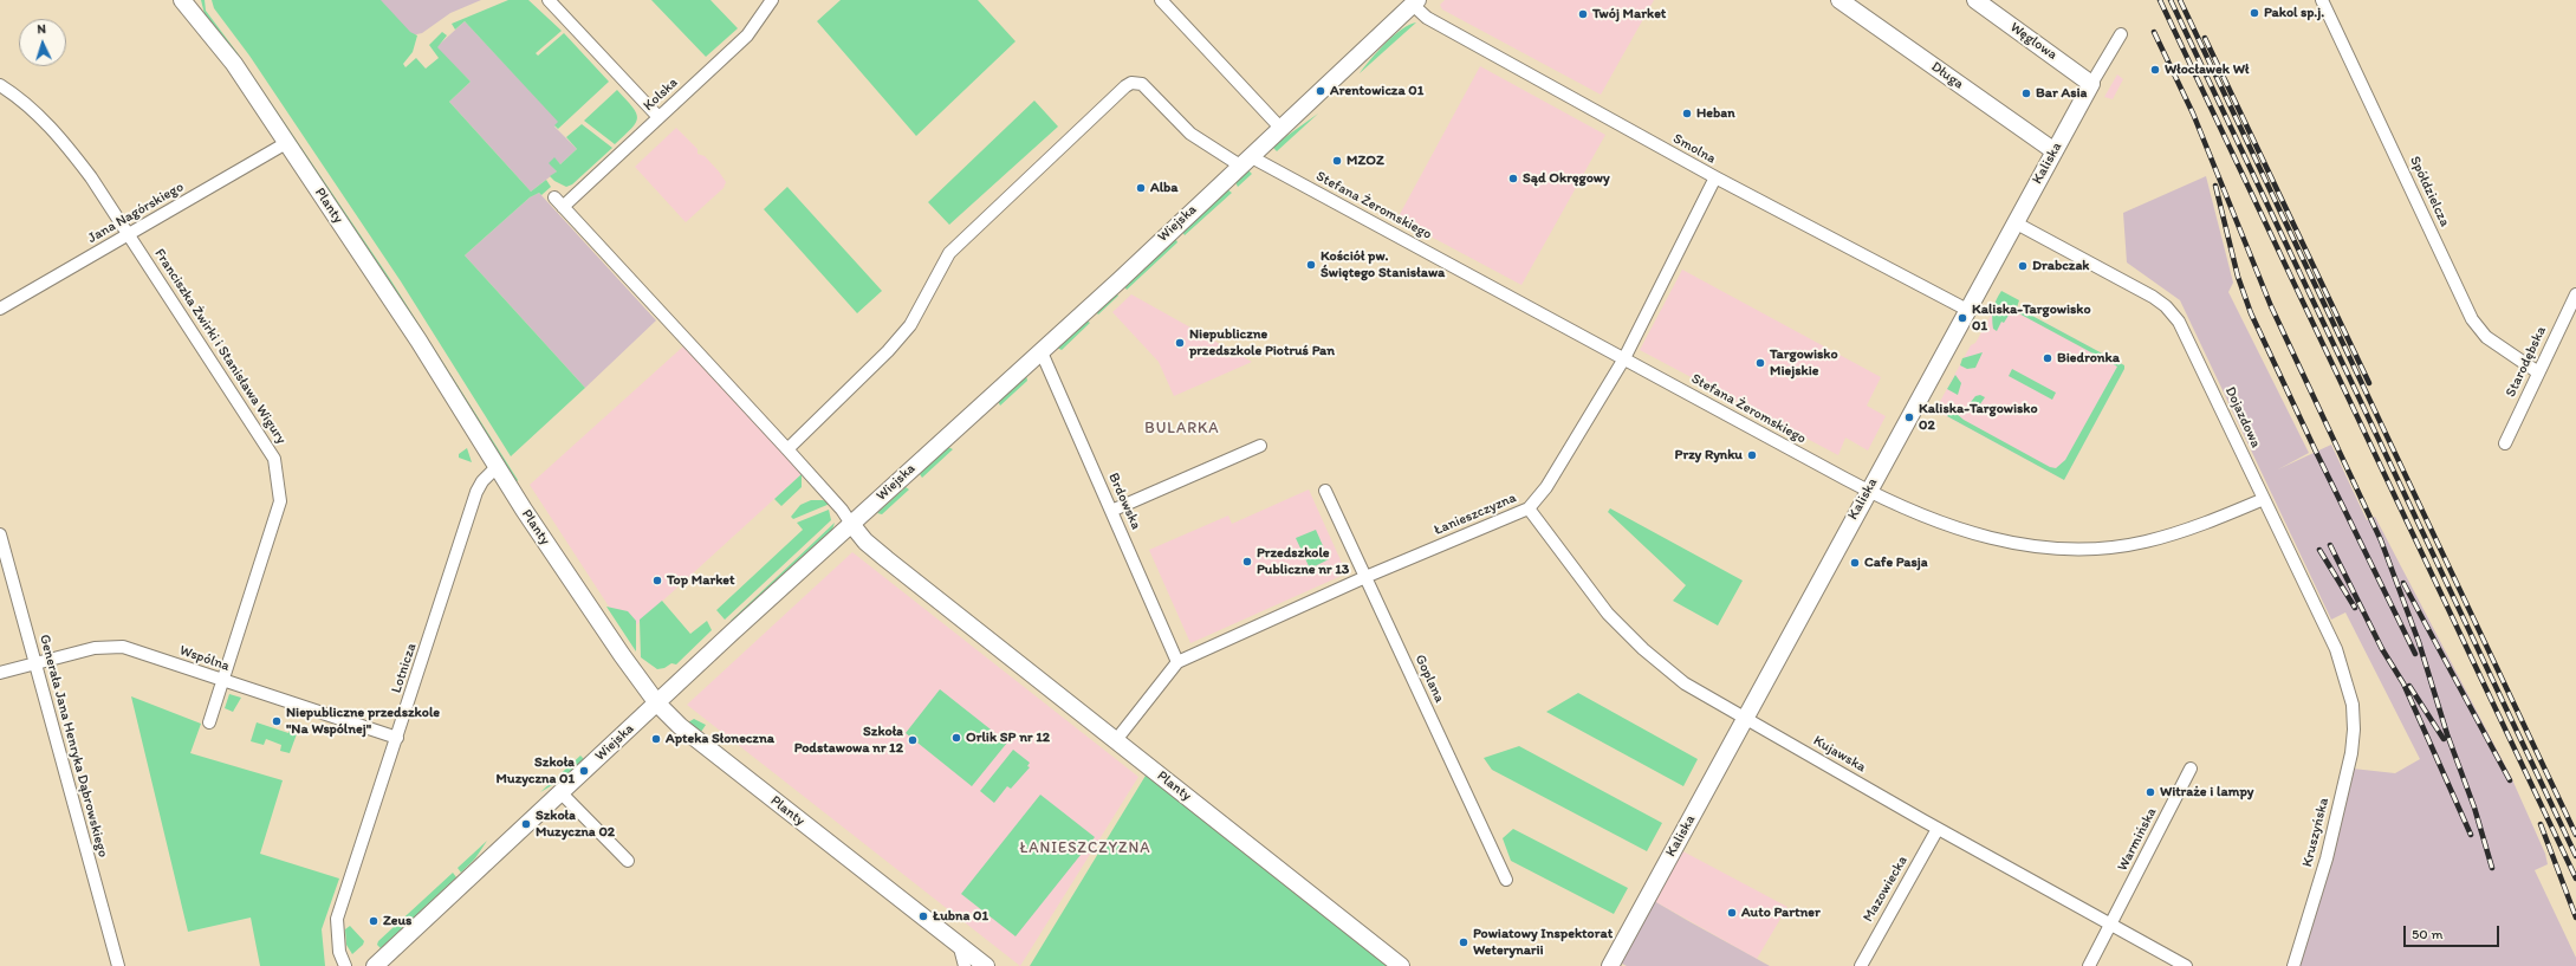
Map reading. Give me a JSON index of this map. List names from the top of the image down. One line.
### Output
{"streets":{"street":["Węglowa","Długa","Kolska","Smolna","Kaliska","Spółdzielcza","Planty","Stefana Żeromskiego","Jana Nagórskiego","Wiejska","Franciszka Żwirki i Stanisława Wigury","Starodębska","Dojazdowa","Brdowska","Łanieszczyzna","Wspólna","Lotnicza","Goplana","Generała Jana Henryka Dąbrowskiego","Kujawska","Kruszyńska","Warmińska","Mazowiecka"]},"crossings":[["Węglowa","Kaliska"],["Długa","Kaliska"],["Kolska","Planty"],["Smolna","Kaliska"],["Smolna","Wiejska"],["Smolna","Łanieszczyzna"],["Kaliska","Stefana Żeromskiego"],["Kaliska","Dojazdowa"],["Kaliska","Kujawska"],["Spółdzielcza","Starodębska"],["Planty","Stefana Żeromskiego"],["Planty","Jana Nagórskiego"],["Planty","Wiejska"],["Planty","Łanieszczyzna"],["Planty","Lotnicza"],["Stefana Żeromskiego","Wiejska"],["Stefana Żeromskiego","Dojazdowa"],["Stefana Żeromskiego","Łanieszczyzna"],["Jana Nagórskiego","Franciszka Żwirki i Stanisława Wigury"],["Wiejska","Brdowska"],["Franciszka Żwirki i Stanisława Wigury","Wspólna"],["Dojazdowa","Kruszyńska"],["Brdowska","Łanieszczyzna"],["Łanieszczyzna","Goplana"],["Łanieszczyzna","Kujawska"],["Wspólna","Lotnicza"],["Wspólna","Generała Jana Henryka Dąbrowskiego"],["Kujawska","Warmińska"],["Kujawska","Mazowiecka"]],"districts":["BULARKA","ŁANIESZCZYZNA"],"places":["Pakol sp.j.","Twój Market","Włocławek Wł","Arentowicza 01","Bar Asia","Heban","MZOZ","Sąd Okręgowy","Alba","Kościół pw. Świętego Stanisława","Drabczak","Kaliska-Targowisko 01","Niepubliczne przedszkole Piotruś Pan","Biedronka","Targowisko Miejskie","Kaliska-Targowisko 02","Przy Rynku","Przedszkole Publiczne nr 13","Cafe Pasja","Top Market","Niepubliczne przedszkole \"Na Wspólnej\"","Orlik SP nr 12","Apteka Słoneczna","Szkoła Podstawowa nr 12","Szkoła Muzyczna 01","Witraże i lampy","Szkoła Muzyczna 02","Auto Partner","Łubna 01","Zeus","Powiatowy Inspektorat Weterynarii"],"scale_bar":"50 m","north":"top"}
